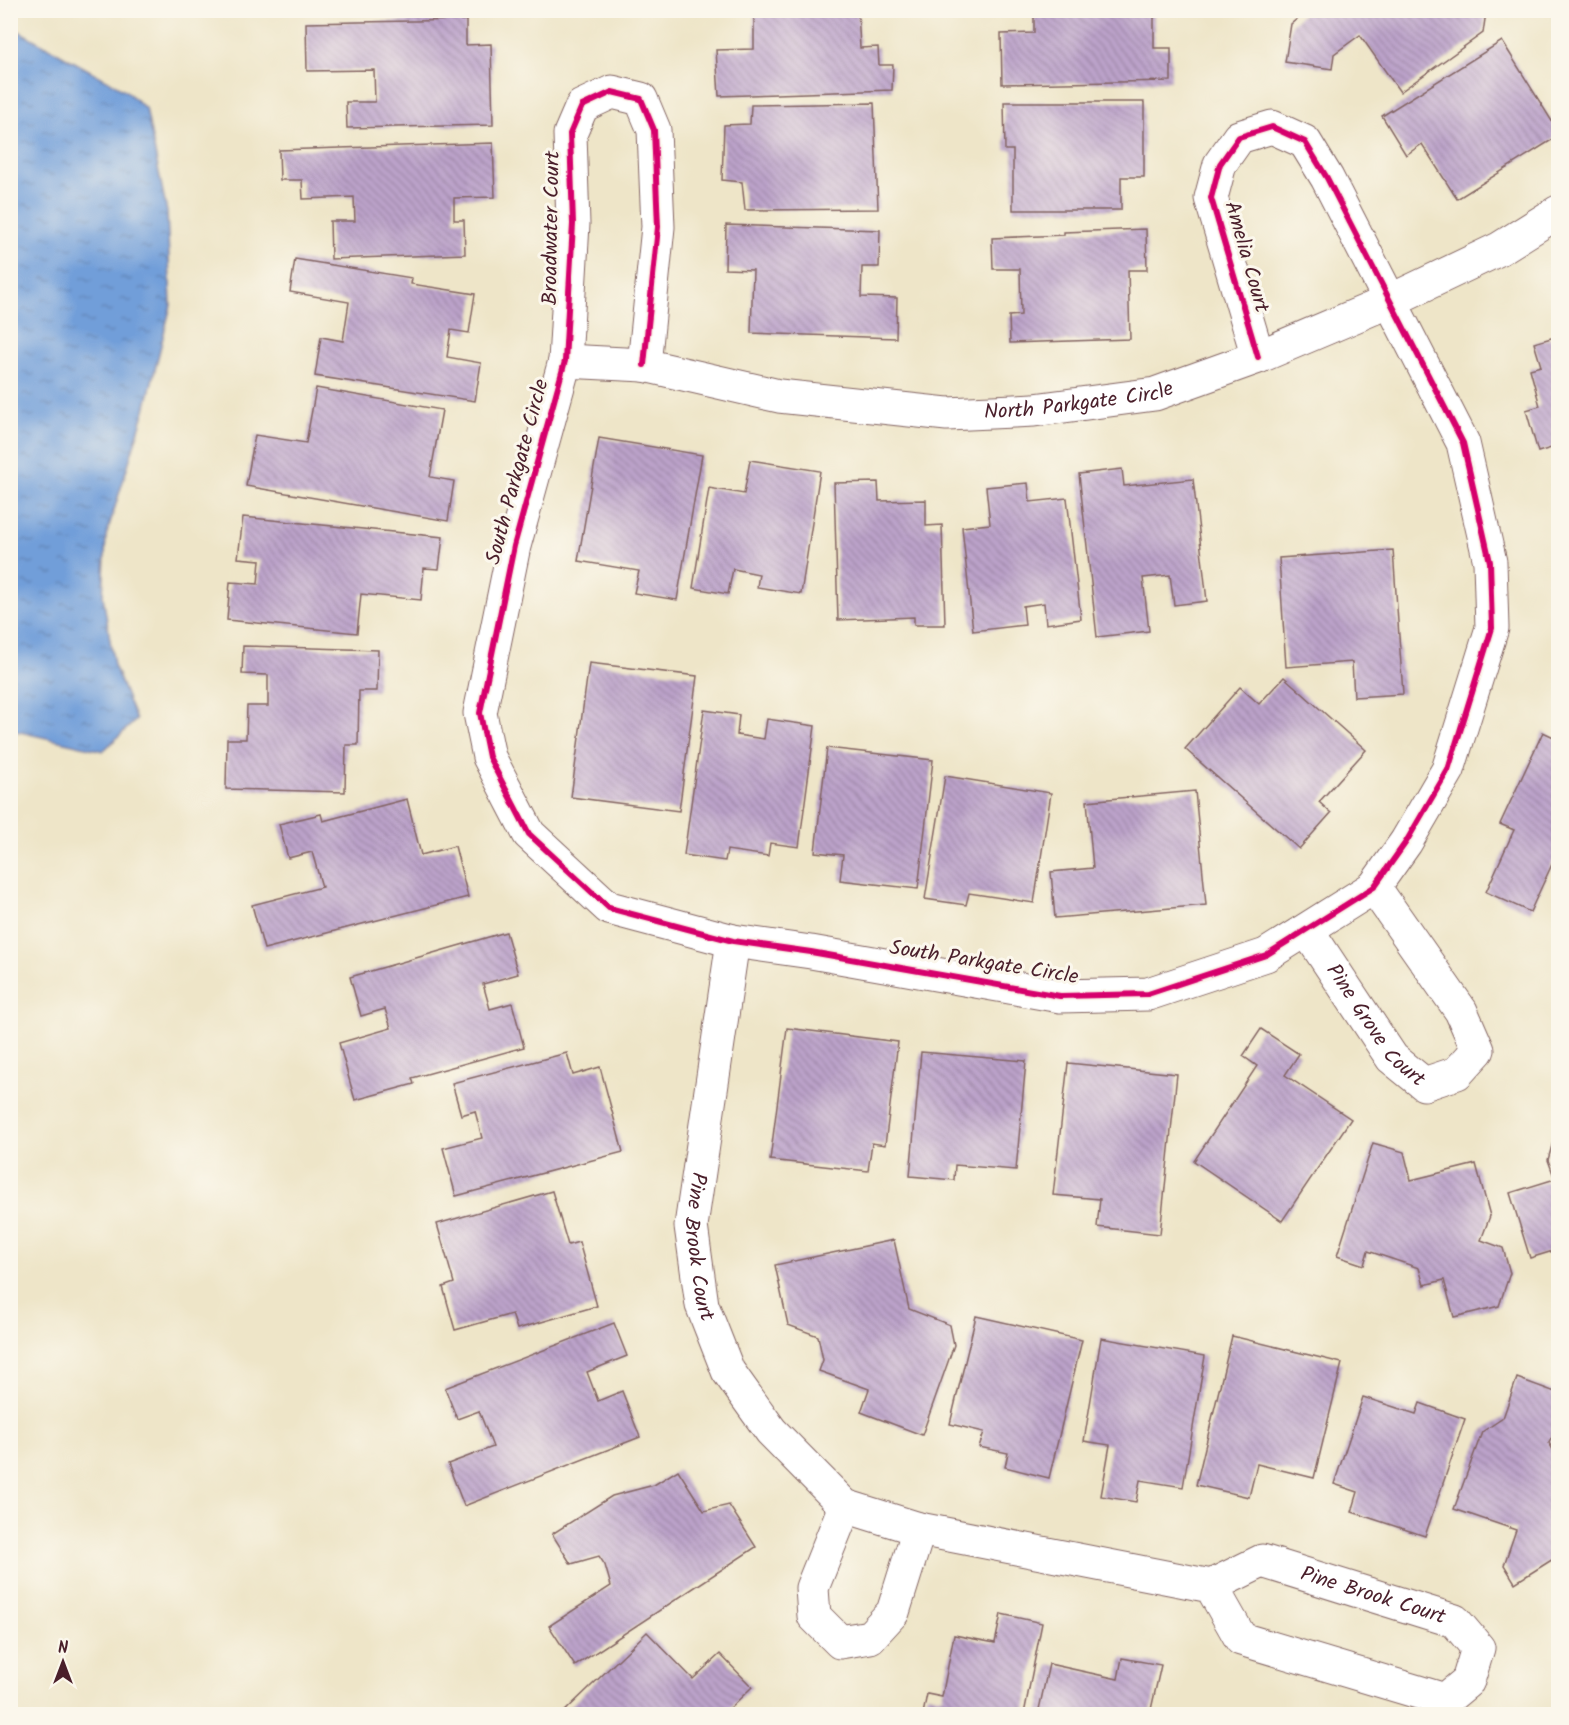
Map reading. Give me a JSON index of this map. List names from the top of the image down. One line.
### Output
{"streets":{"street":["Broadwater Court","Amelia Court","North Parkgate Circle","South Parkgate Circle","Pine Grove Court","Pine Brook Court"]},"crossings":[["Broadwater Court","North Parkgate Circle"],["Broadwater Court","South Parkgate Circle"],["Amelia Court","North Parkgate Circle"],["Amelia Court","South Parkgate Circle"],["North Parkgate Circle","South Parkgate Circle"],["South Parkgate Circle","Pine Grove Court"],["South Parkgate Circle","Pine Brook Court"]],"north":"top"}
